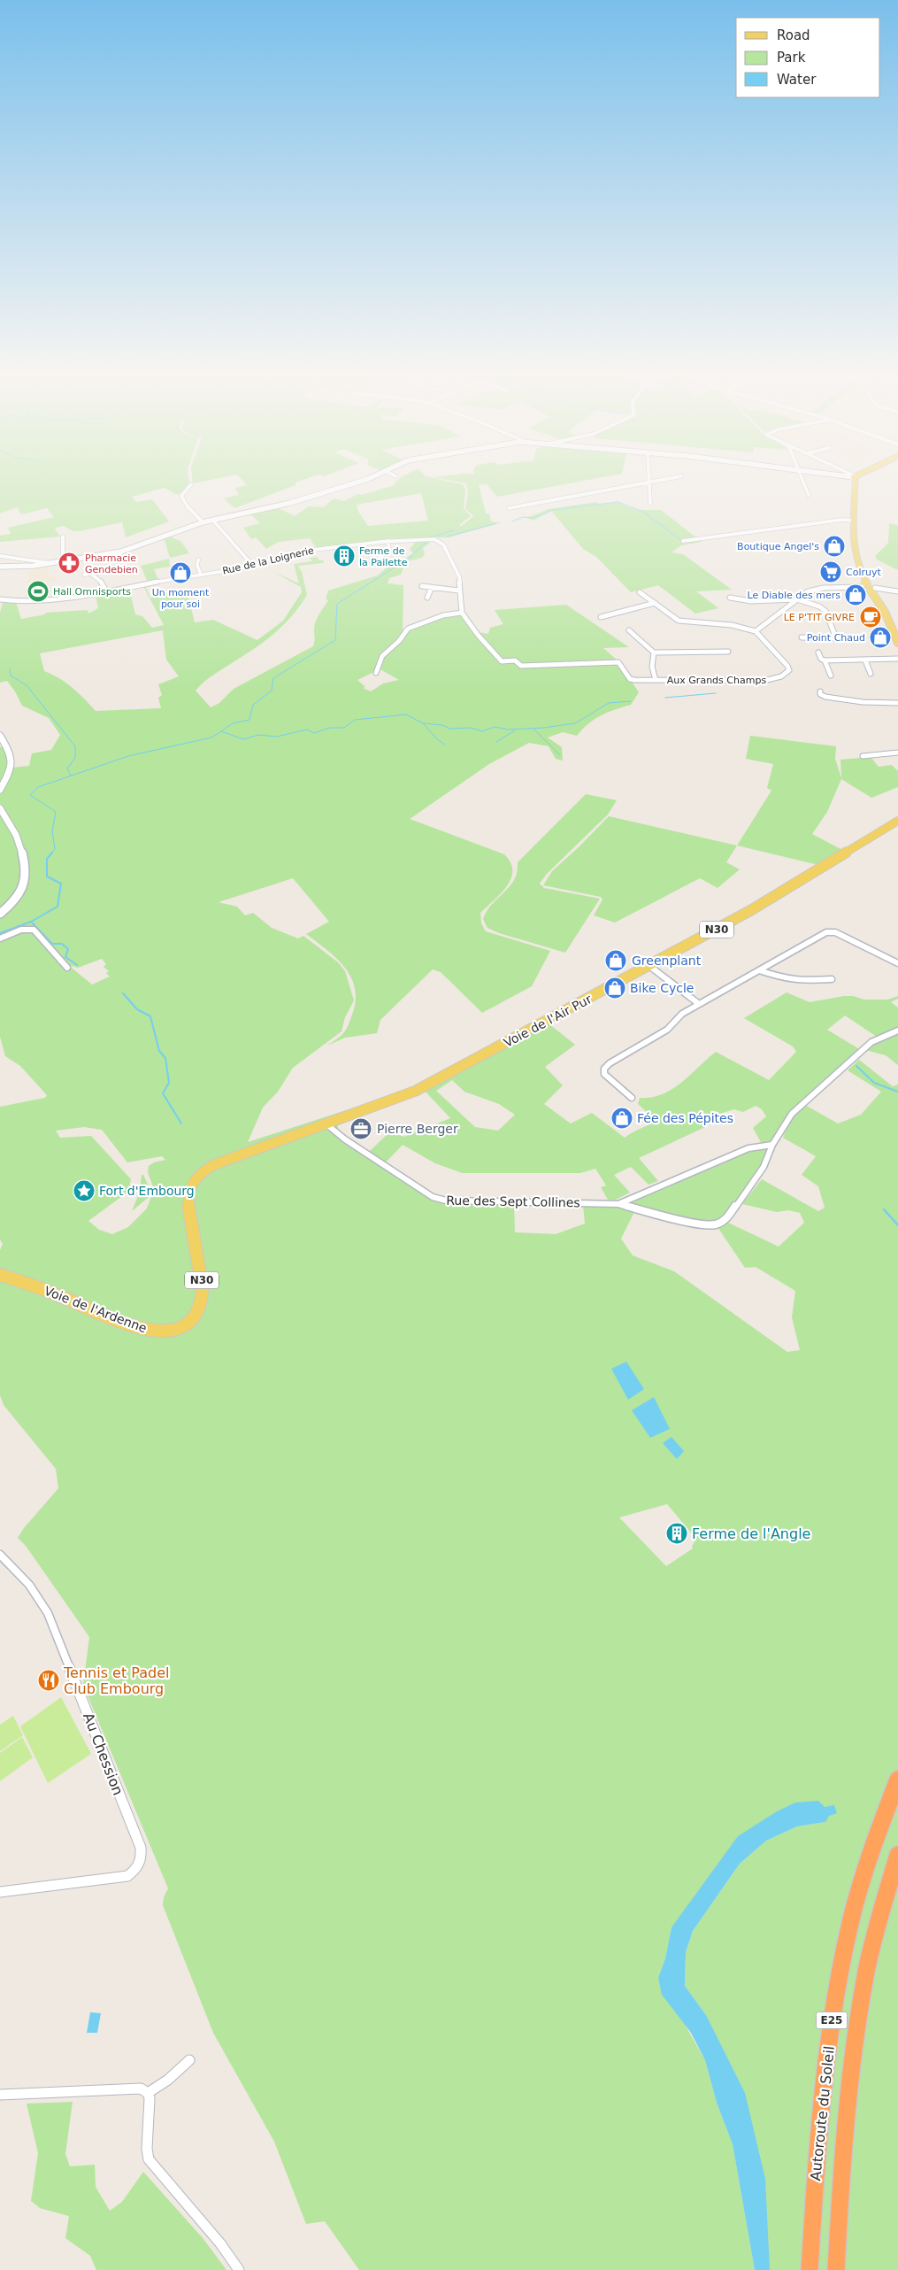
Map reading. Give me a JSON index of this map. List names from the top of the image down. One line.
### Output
{"streets":{"highway":["E25","Autoroute du Soleil"],"main road":["N30","Voie de l'Air Pur","Voie de l'Ardenne"],"street":["Rue de la Loignerie","Aux Grands Champs","Rue des Sept Collines","Au Chession"]},"crossings":[["Rue de la Loignerie","Aux Grands Champs"],["Voie de l'Air Pur","Rue des Sept Collines"],["Voie de l'Air Pur","Voie de l'Ardenne"],["Rue des Sept Collines","Voie de l'Ardenne"]],"places":{"shop":["Boutique Angel's","Un moment pour soi","Le Diable des mers","Point Chaud","Greenplant","Bike Cycle","Fée des Pépites"],"building":["Ferme de la Pailette","Ferme de l'Angle"],"pharmacy":["Pharmacie Gendebien"],"supermarket":["Colruyt"],"sports":["Hall Omnisports"],"cafe":["LE P'TIT GIVRE"],"office":["Pierre Berger"],"place":["Fort d'Embourg"],"restaurant":["Tennis et Padel Club Embourg"]},"legend":["Road","Park","Water"]}
